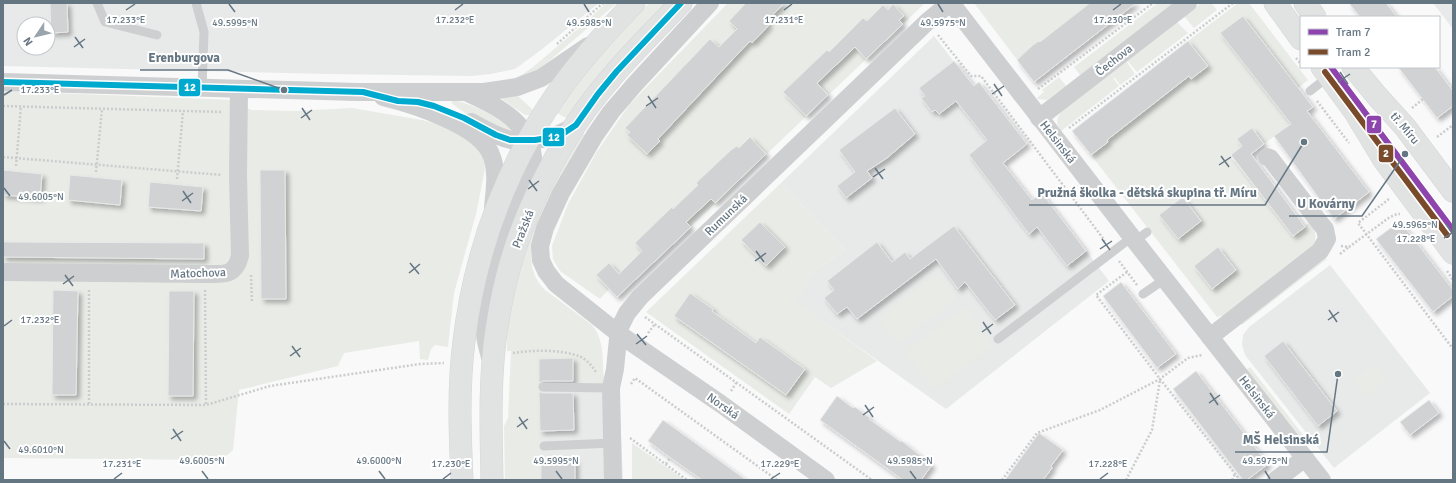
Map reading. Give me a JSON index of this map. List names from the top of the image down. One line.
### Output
{"streets":{"main road":["tř. Míru","Pražská"],"street":["Čechova","Helsinská","Rumunská","Matochova","Norská"]},"crossings":[["Čechova","Helsinská"],["Helsinská","Rumunská"],["Rumunská","Pražská"],["Rumunská","Norská"],["Pražská","Norská"]],"places":["Erenburgova","Pružná školka - dětská skupina tř. Míru","U Kovárny","MŠ Helsinská"],"lines":["transit line 12","tram line 7","tram line 2"],"legend":["Tram 7","Tram 2"],"north":"bottom left","coordinates":["17.232°E","17.231°E","17.230°E","17.233°E","49.5995°N","49.5975°N","49.5985°N","49.6005°N","49.5965°N","17.228°E","49.6010°N","49.6000°N","17.229°E"]}
